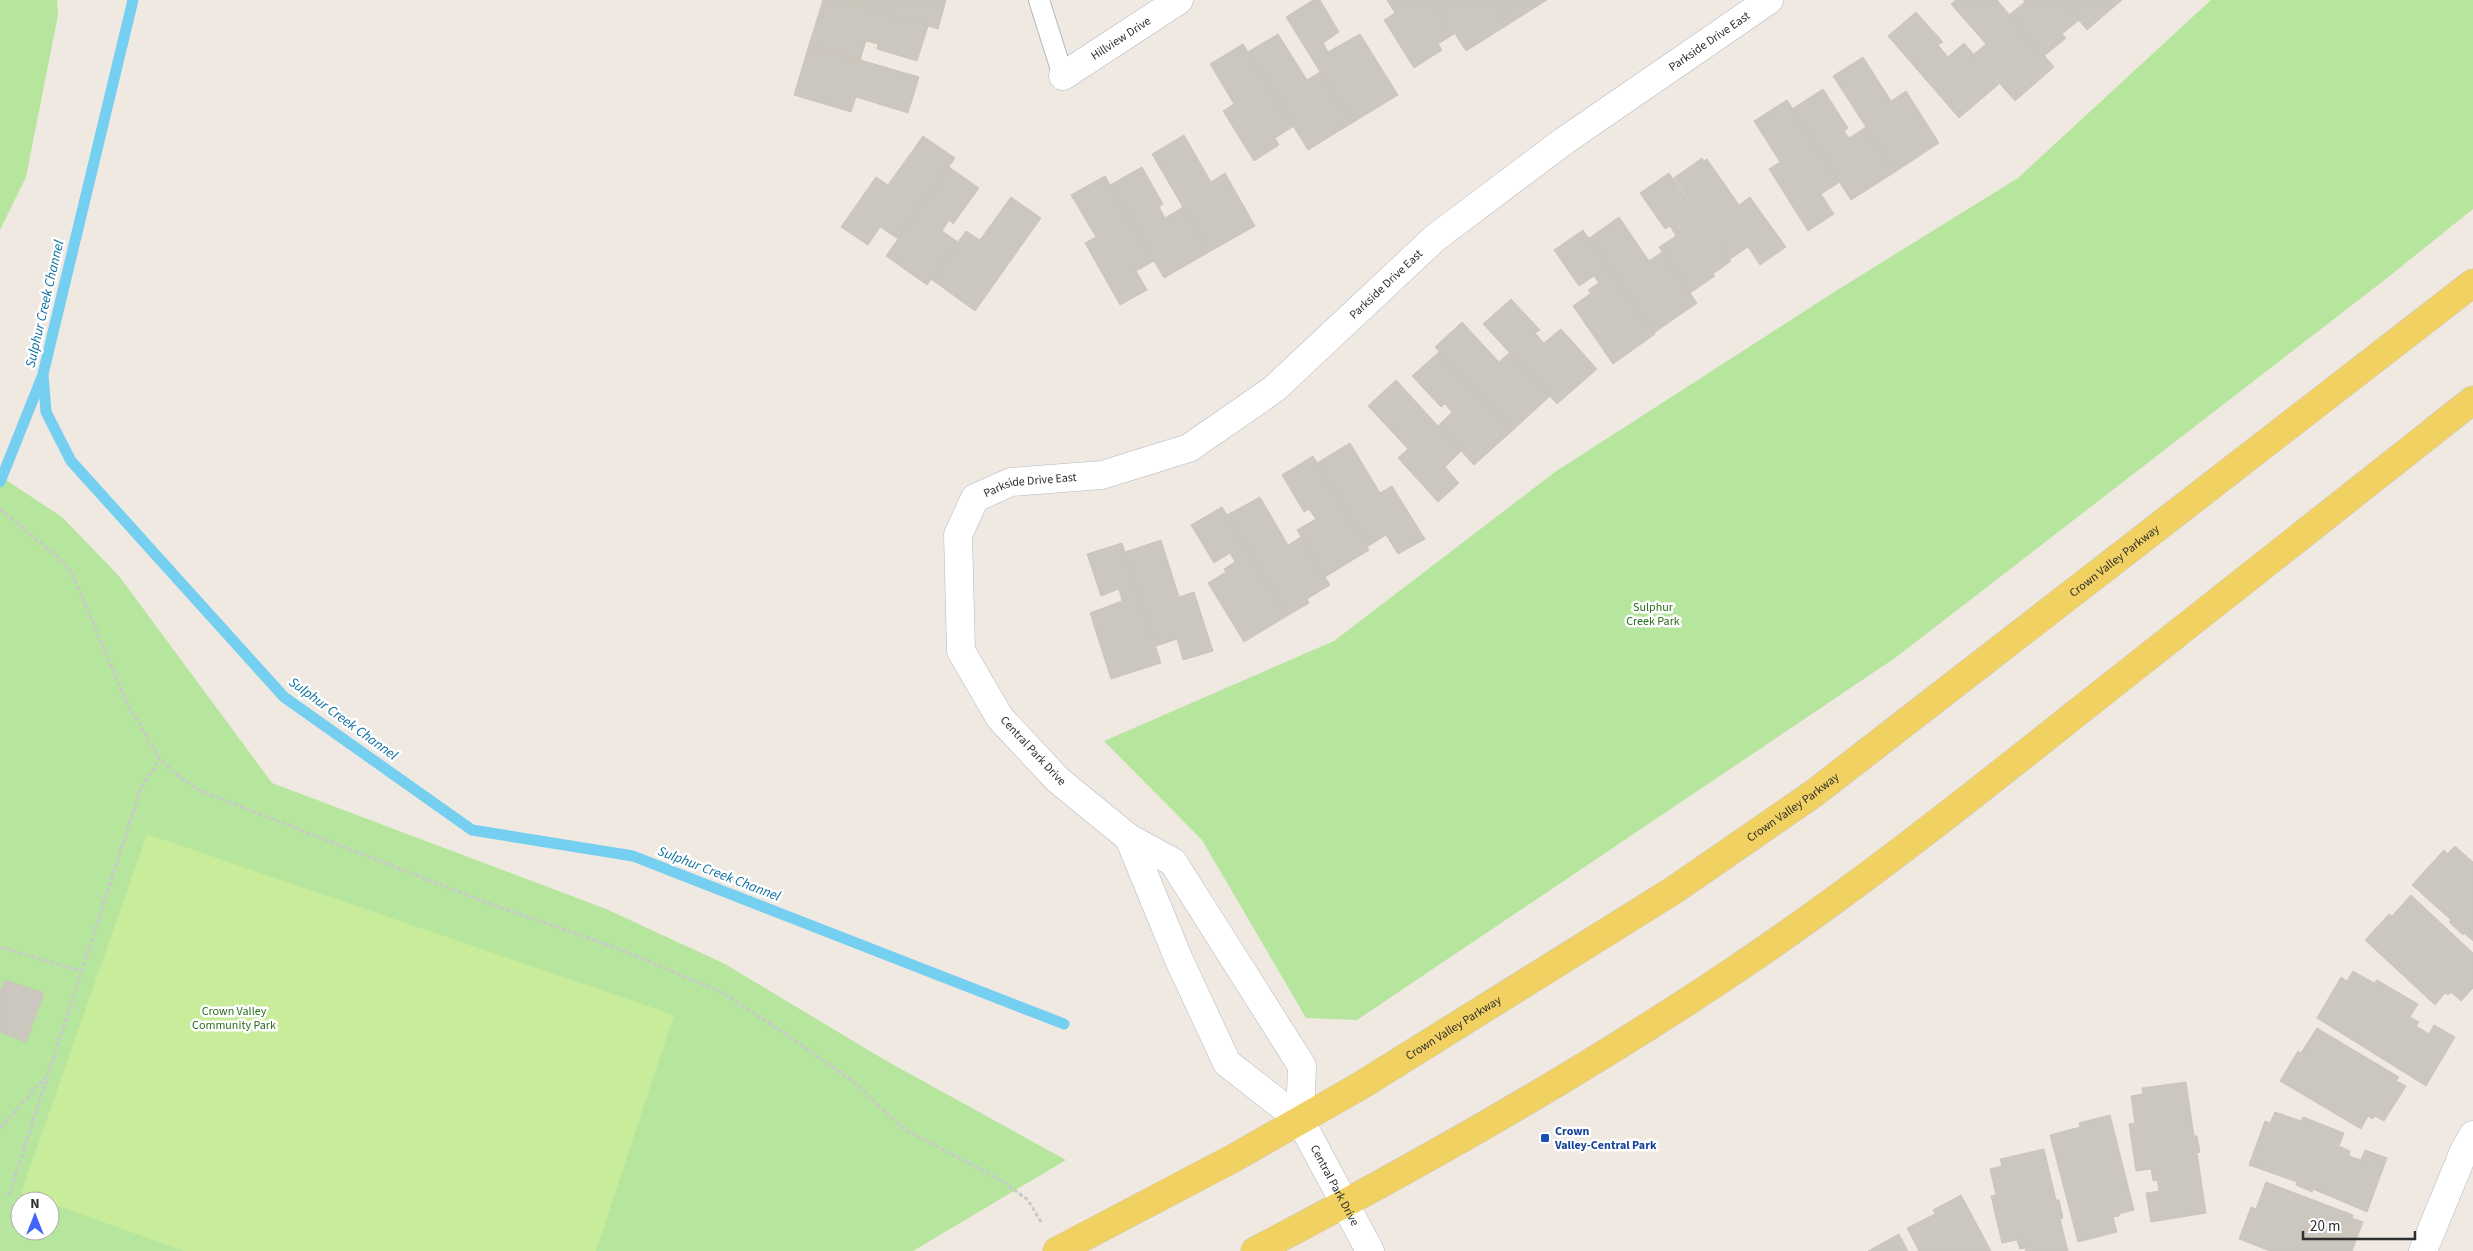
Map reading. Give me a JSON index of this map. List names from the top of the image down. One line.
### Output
{"streets":{"main road":["Crown Valley Parkway"],"street":["Hillview Drive","Parkside Drive East","Central Park Drive"]},"crossings":[["Parkside Drive East","Central Park Drive"],["Crown Valley Parkway","Central Park Drive"]],"water":["Sulphur Creek Channel"],"parks":["Sulphur Creek Park","Crown Valley Community Park"],"places":{"transit":["Crown Valley-Central Park"]},"scale_bar":"20 m","north":"top"}
